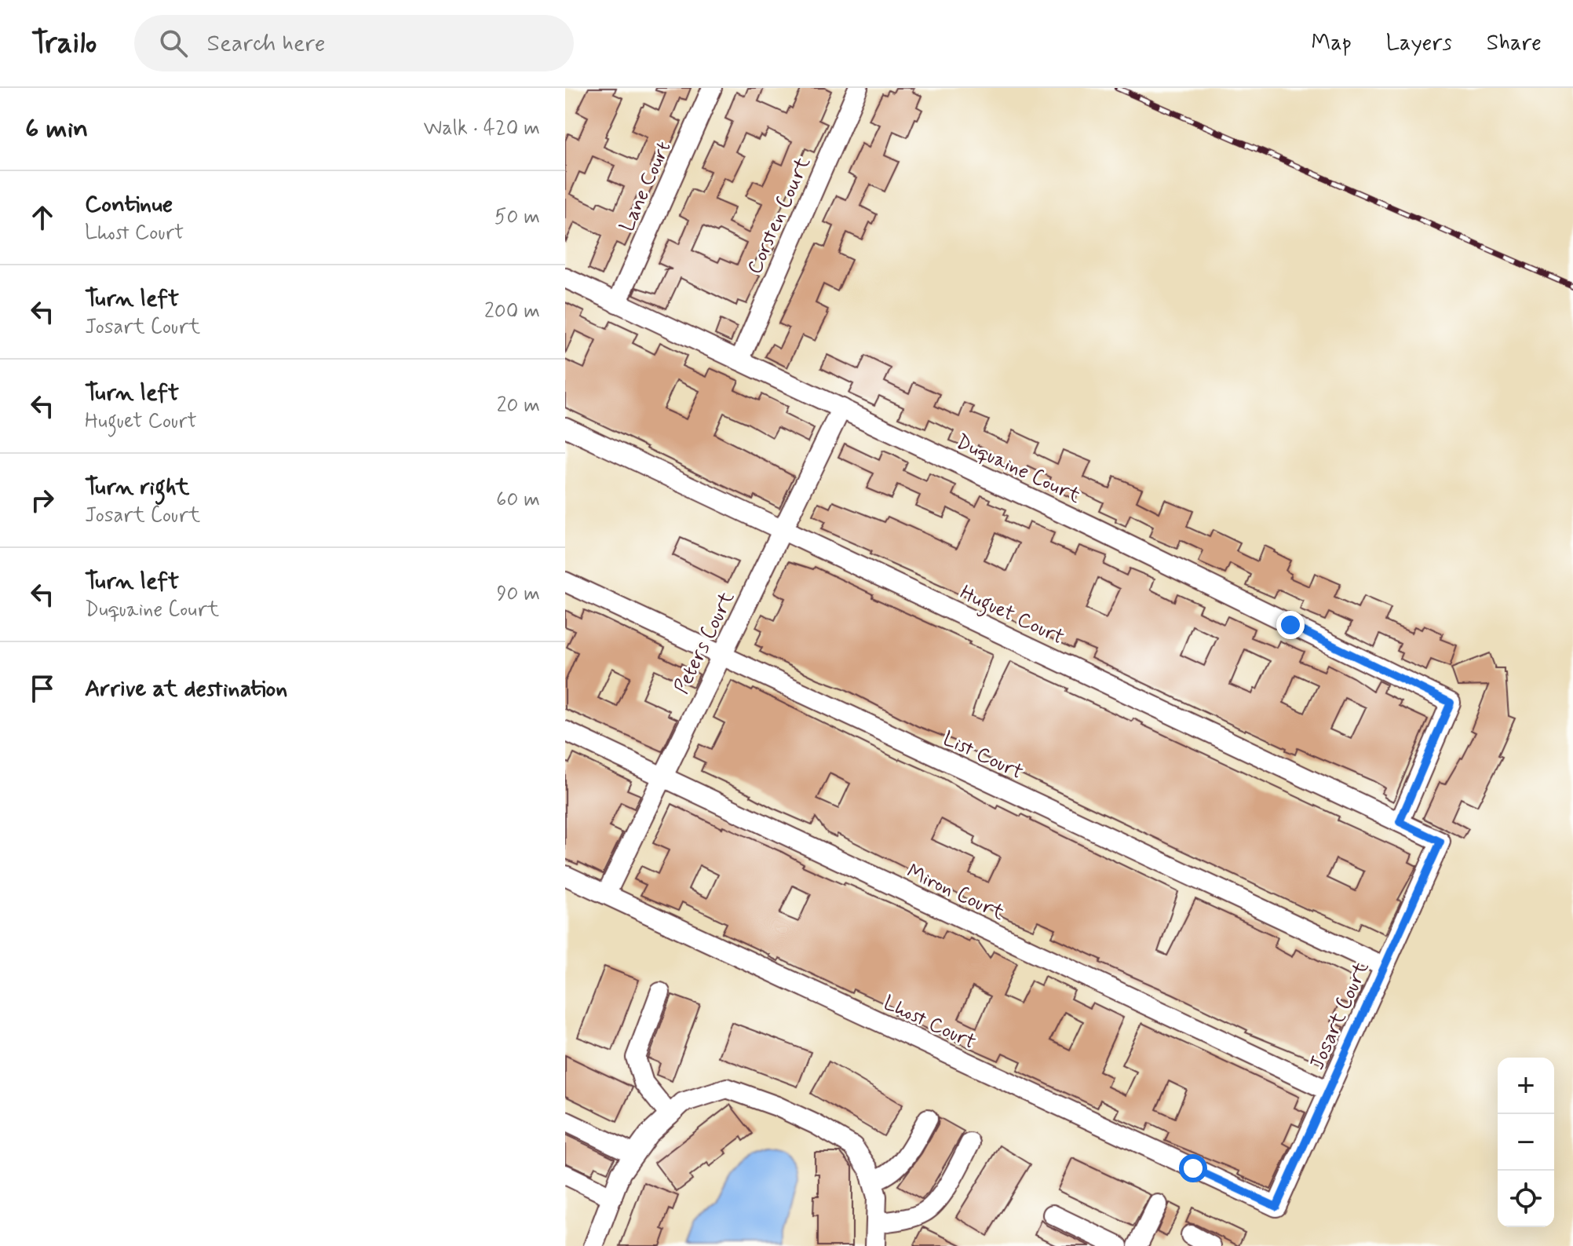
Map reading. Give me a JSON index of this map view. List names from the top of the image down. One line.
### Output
{"streets":{"street":["Lane Court","Corsten Court","Duquaine Court","Huguet Court","Peters Court","List Court","Miron Court","Josart Court","Lhost Court"]},"crossings":[["Lane Court","Duquaine Court"],["Corsten Court","Duquaine Court"],["Duquaine Court","Huguet Court"],["Duquaine Court","Peters Court"],["Huguet Court","Peters Court"],["Huguet Court","Josart Court"],["Peters Court","List Court"],["Peters Court","Miron Court"],["Peters Court","Lhost Court"],["List Court","Josart Court"],["Miron Court","Josart Court"],["Josart Court","Lhost Court"]],"page":{"header":"Trailo","search":"Search here","nav":["Map","Layers","Share"],"heading":["6 min","Walk · 420 m"],"list":[["Continue","Lhost Court","50 m"],["Turn left","Josart Court","200 m"],["Turn left","Huguet Court","20 m"],["Turn right","Josart Court","60 m"],["Turn left","Duquaine Court","90 m"],"Arrive at destination"],"map_buttons":["+","−"]}}
